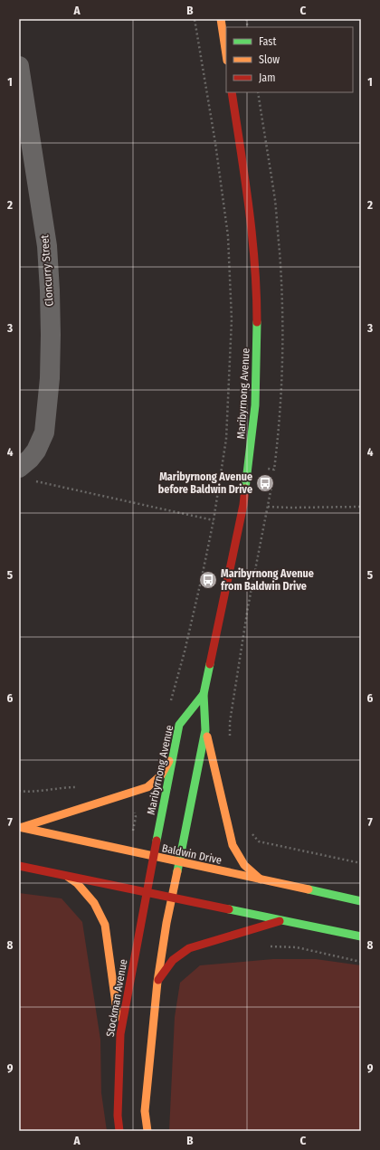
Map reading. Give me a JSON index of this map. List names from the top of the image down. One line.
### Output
{"streets":{"street":["Cloncurry Street","Maribyrnong Avenue","Baldwin Drive","Stockman Avenue"]},"crossings":[["Maribyrnong Avenue","Baldwin Drive"],["Maribyrnong Avenue","Stockman Avenue"]],"places":{"bus stop":["Maribyrnong Avenue before Baldwin Drive","Maribyrnong Avenue from Baldwin Drive"]},"legend":["Fast","Slow","Jam"],"grid":{"columns":["A","B","C"],"rows":["1","2","3","4","5","6","7","8","9"]}}
